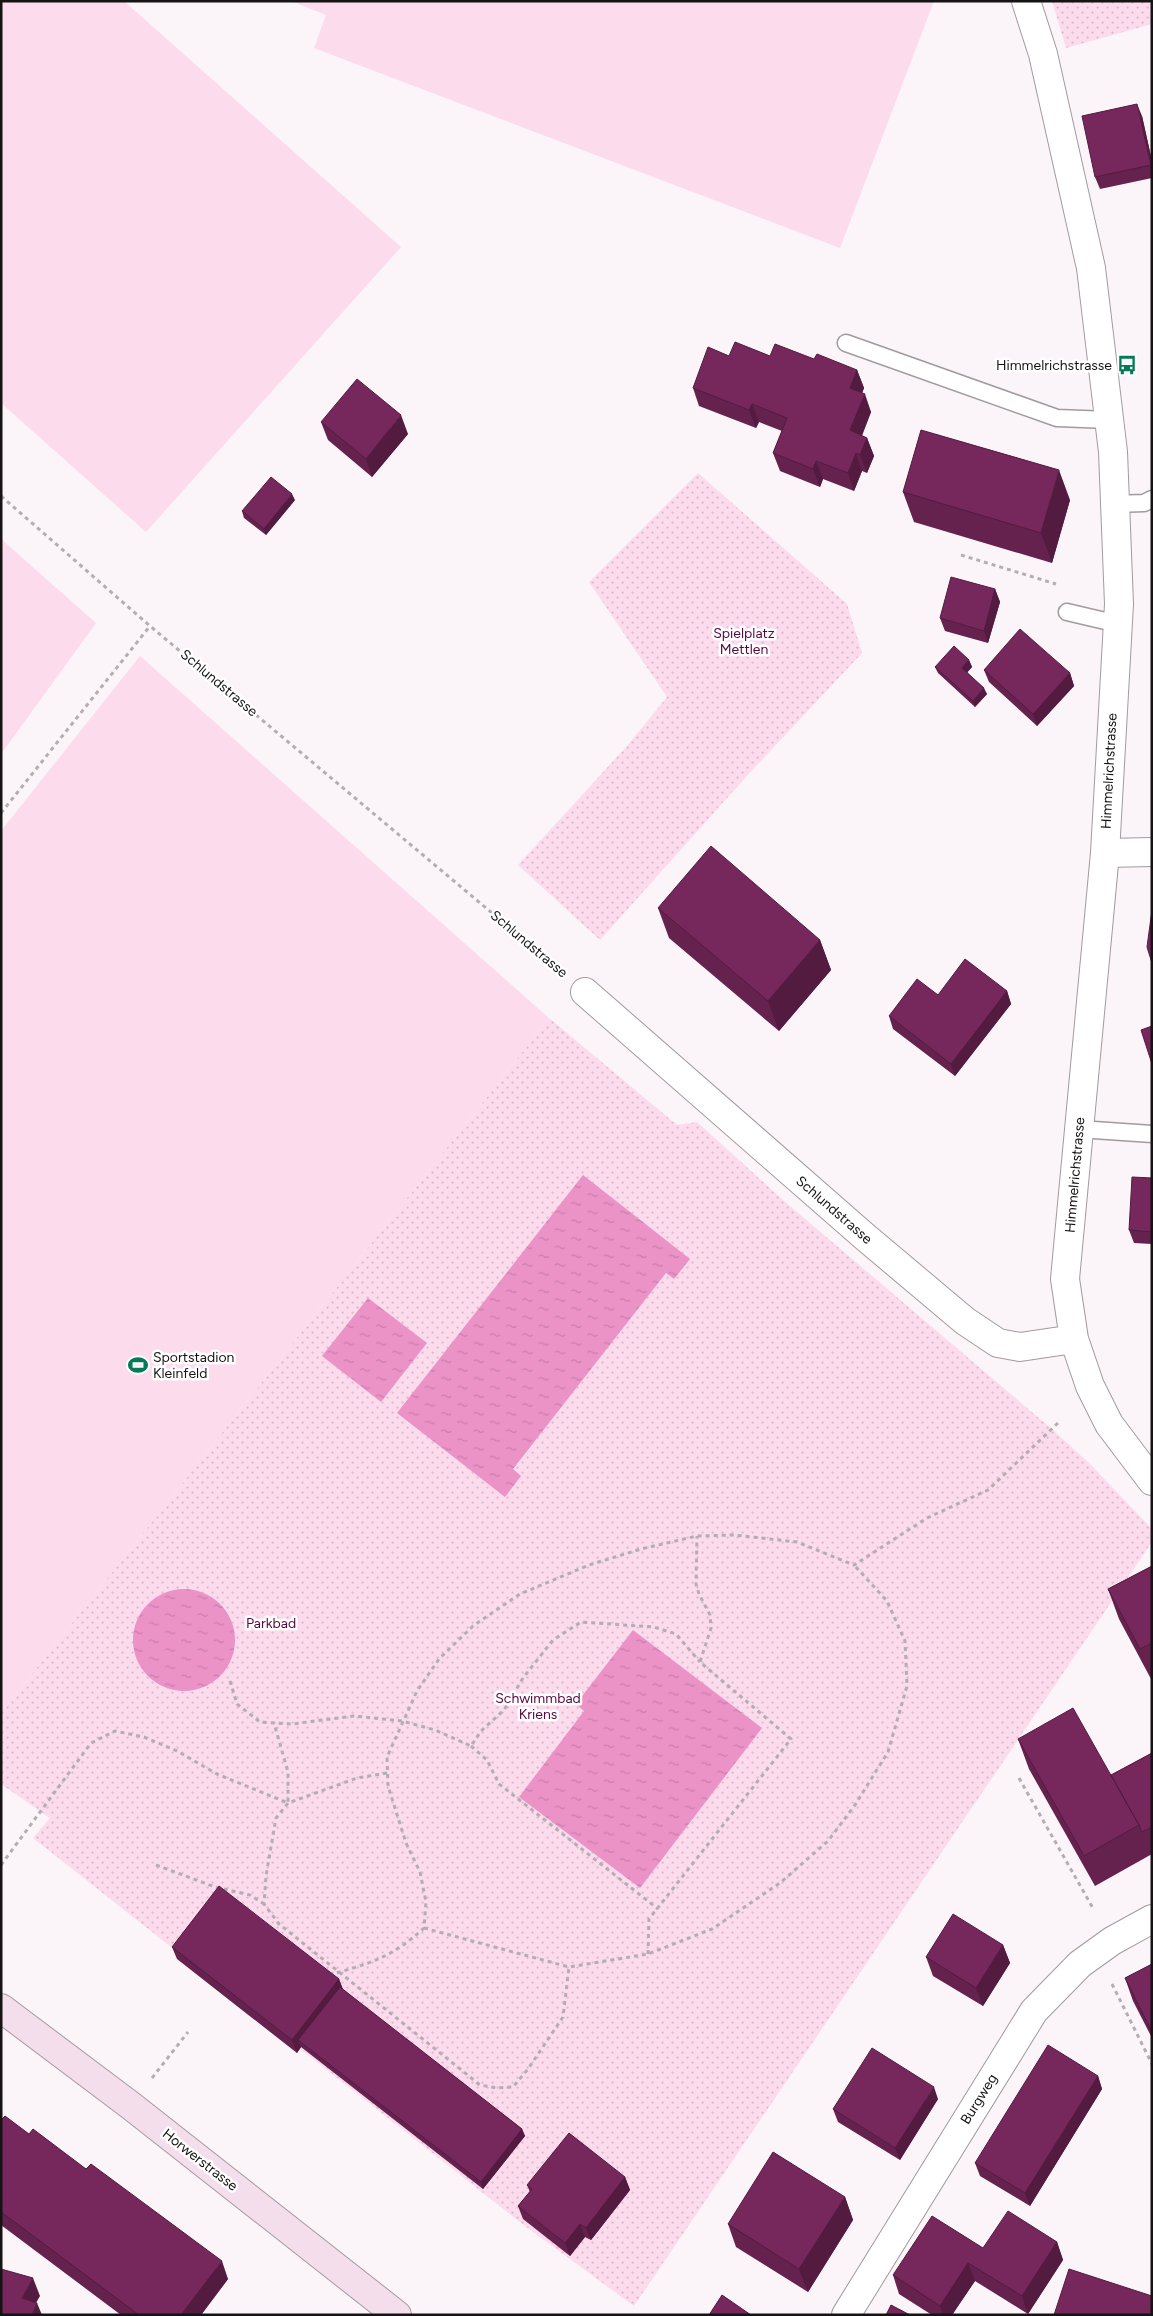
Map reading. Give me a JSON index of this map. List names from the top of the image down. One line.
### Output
{"streets":{"street":["Schlundstrasse","Himmelrichstrasse","Burgweg","Horwerstrasse"]},"crossings":[["Schlundstrasse","Himmelrichstrasse"]],"parks":["Spielplatz Mettlen","Parkbad","Schwimmbad Kriens"],"places":{"bus stop":["Himmelrichstrasse"],"sports":["Sportstadion Kleinfeld"]}}
